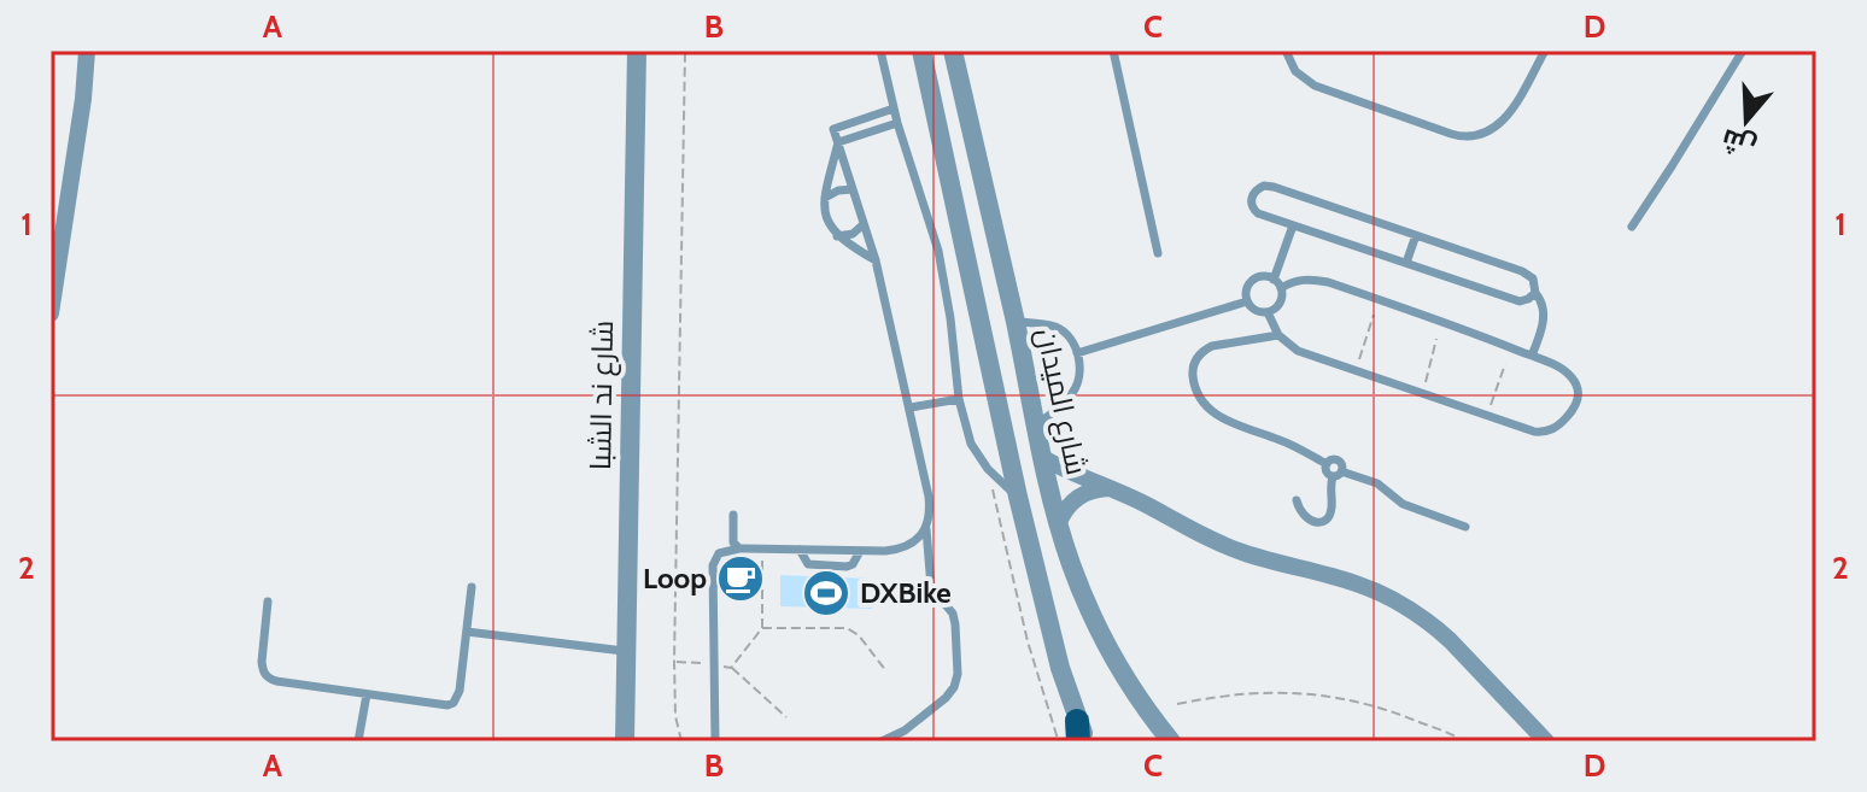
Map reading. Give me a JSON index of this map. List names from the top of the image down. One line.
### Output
{"streets":{"street":["شارع ند الشبا","شارع الميدان"]},"places":{"cafe":["Loop"],"sports":["DXBike"]},"north":"bottom","grid":{"columns":["A","B","C","D"],"rows":["1","2"]}}
